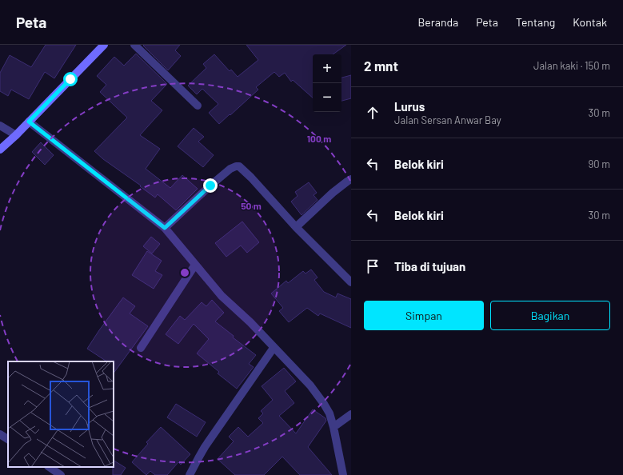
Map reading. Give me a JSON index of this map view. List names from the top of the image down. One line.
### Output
{"page":{"header":"Peta","nav":["Beranda","Peta","Tentang","Kontak"],"heading":["2 mnt","Jalan kaki · 150 m"],"map_buttons":["+","−"],"list":[["Lurus","Jalan Sersan Anwar Bay","30 m"],["Belok kiri","90 m"],["Belok kiri","30 m"],"Tiba di tujuan"],"buttons":["Simpan","Bagikan"]},"rings":["100 m","50 m"]}
